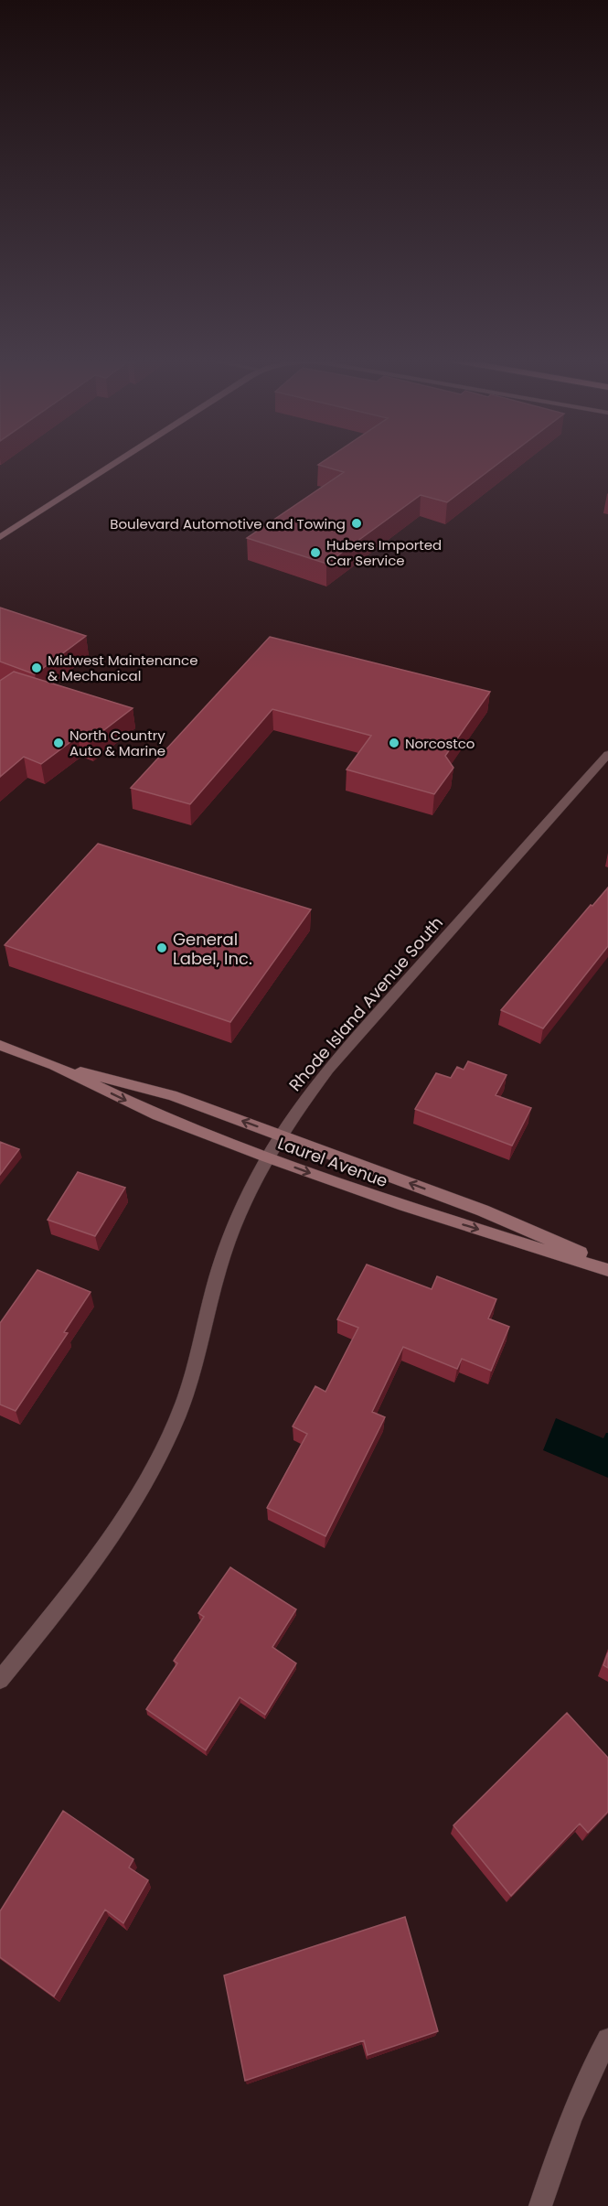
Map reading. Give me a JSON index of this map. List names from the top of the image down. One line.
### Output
{"streets":{"street":["Rhode Island Avenue South","Laurel Avenue"]},"crossings":[["Rhode Island Avenue South","Laurel Avenue"]],"places":["Boulevard Automotive and Towing","Hubers Imported Car Service","Midwest Maintenance & Mechanical","North Country Auto & Marine","Norcostco","General Label, Inc."]}
